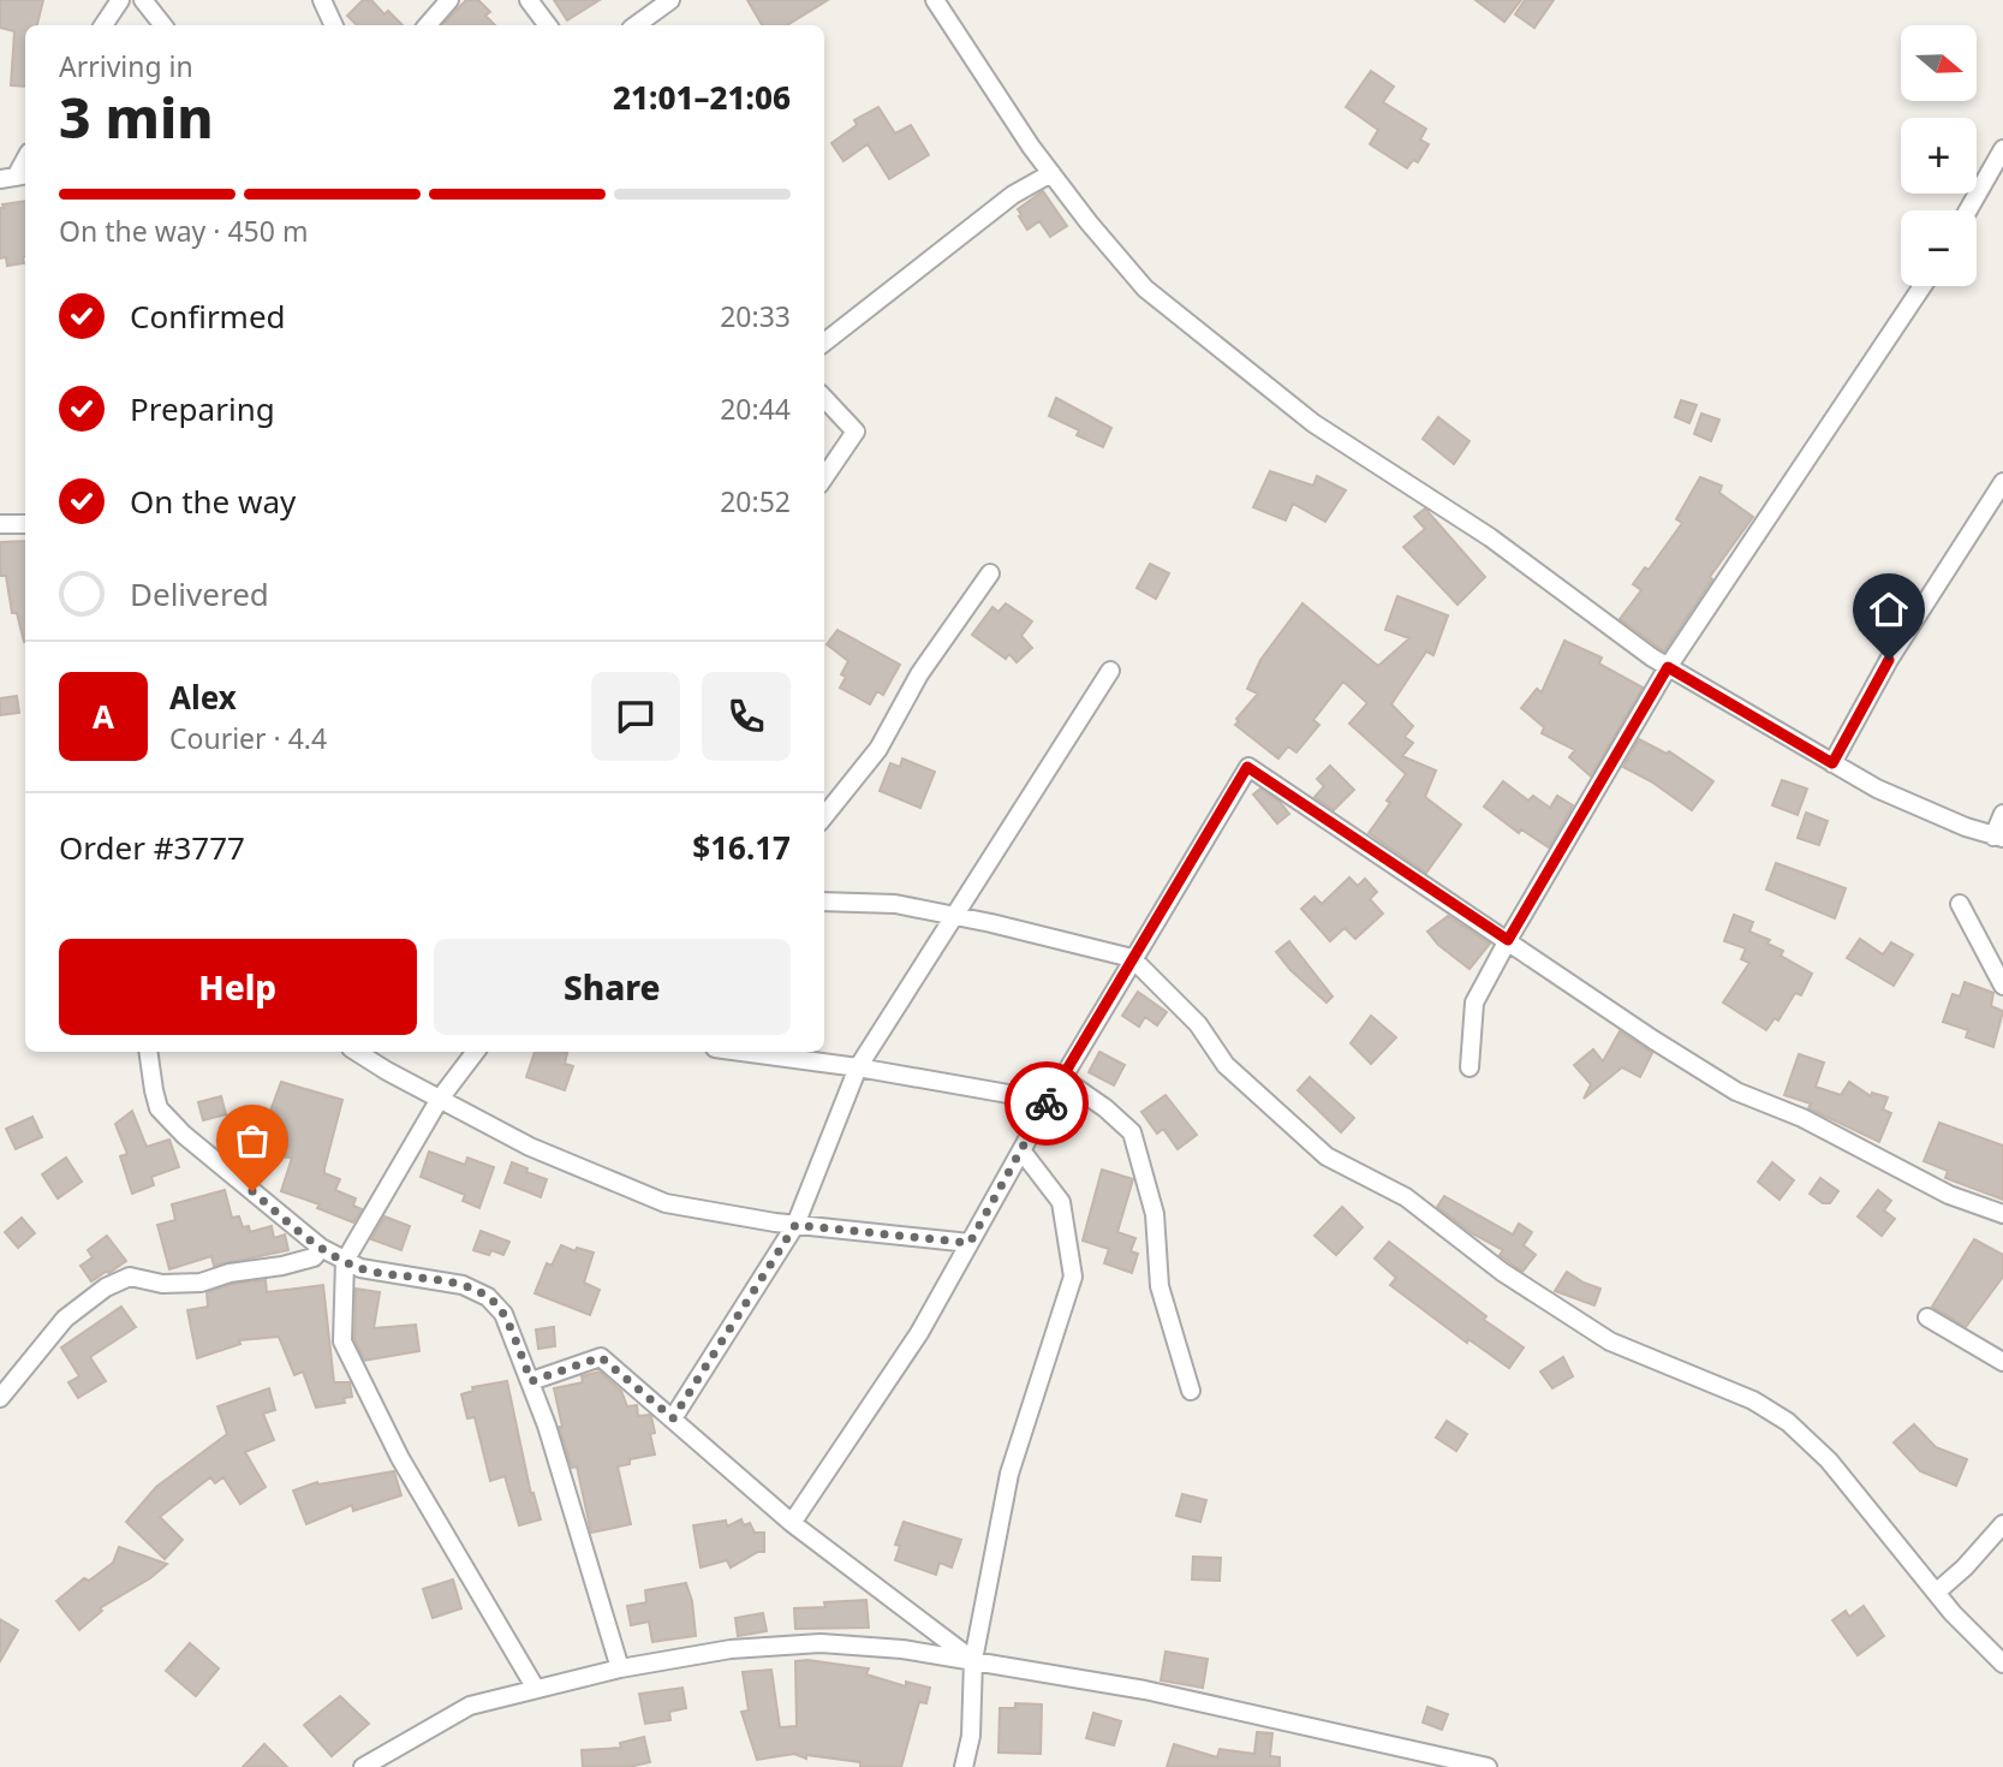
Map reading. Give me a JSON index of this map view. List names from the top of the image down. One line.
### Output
{"north":"right","page":{"map_buttons":["+","−"],"heading":["3 min","Arriving in","21:01–21:06"],"panel":["Alex","Courier · 4.4","Order #3777","$16.17"],"bar":"On the way · 450 m","list":[["Confirmed","20:33"],["Preparing","20:44"],["On the way","20:52"],"Delivered"],"round":"A","buttons":["Help","Share"]}}
